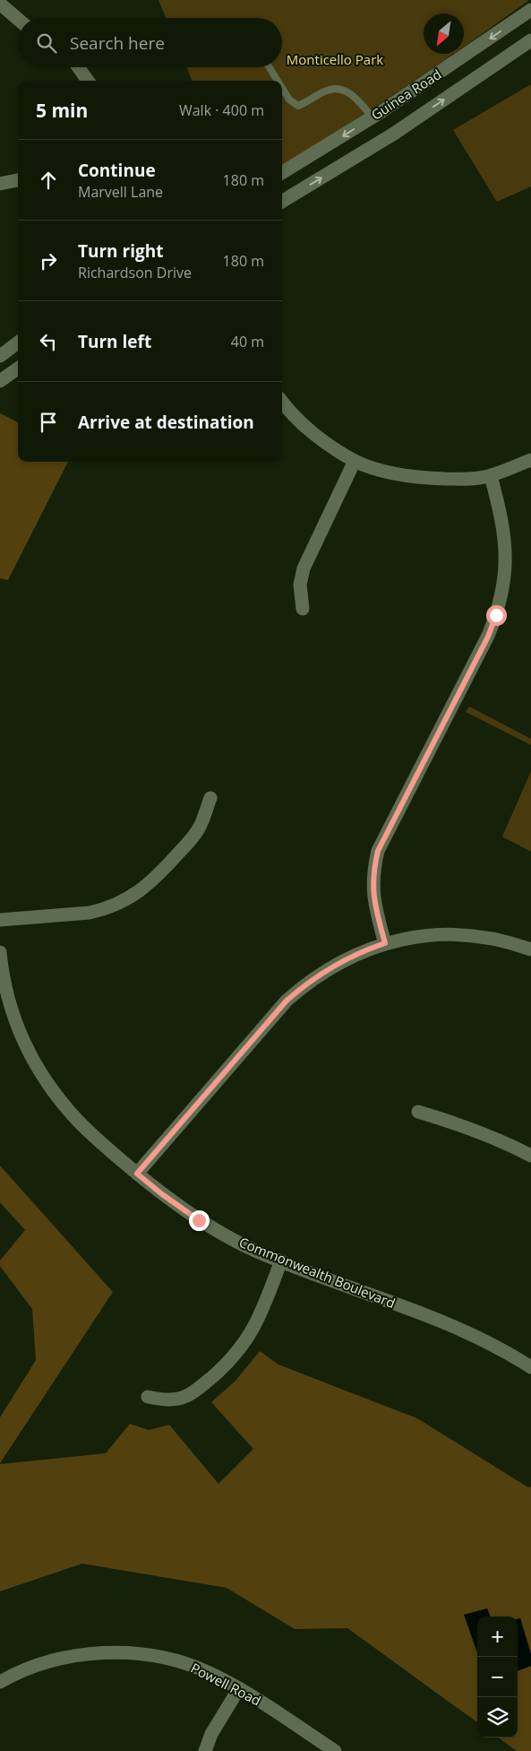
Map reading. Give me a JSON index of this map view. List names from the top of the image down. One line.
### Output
{"streets":{"street":["Guinea Road","Commonwealth Boulevard","Powell Road"]},"parks":["Monticello Park"],"north":"bottom left","page":{"search":"Search here","heading":["5 min","Walk · 400 m"],"list":[["Continue","Marvell Lane","180 m"],["Turn right","Richardson Drive","180 m"],["Turn left","40 m"],"Arrive at destination"],"map_buttons":["+","−"]}}
